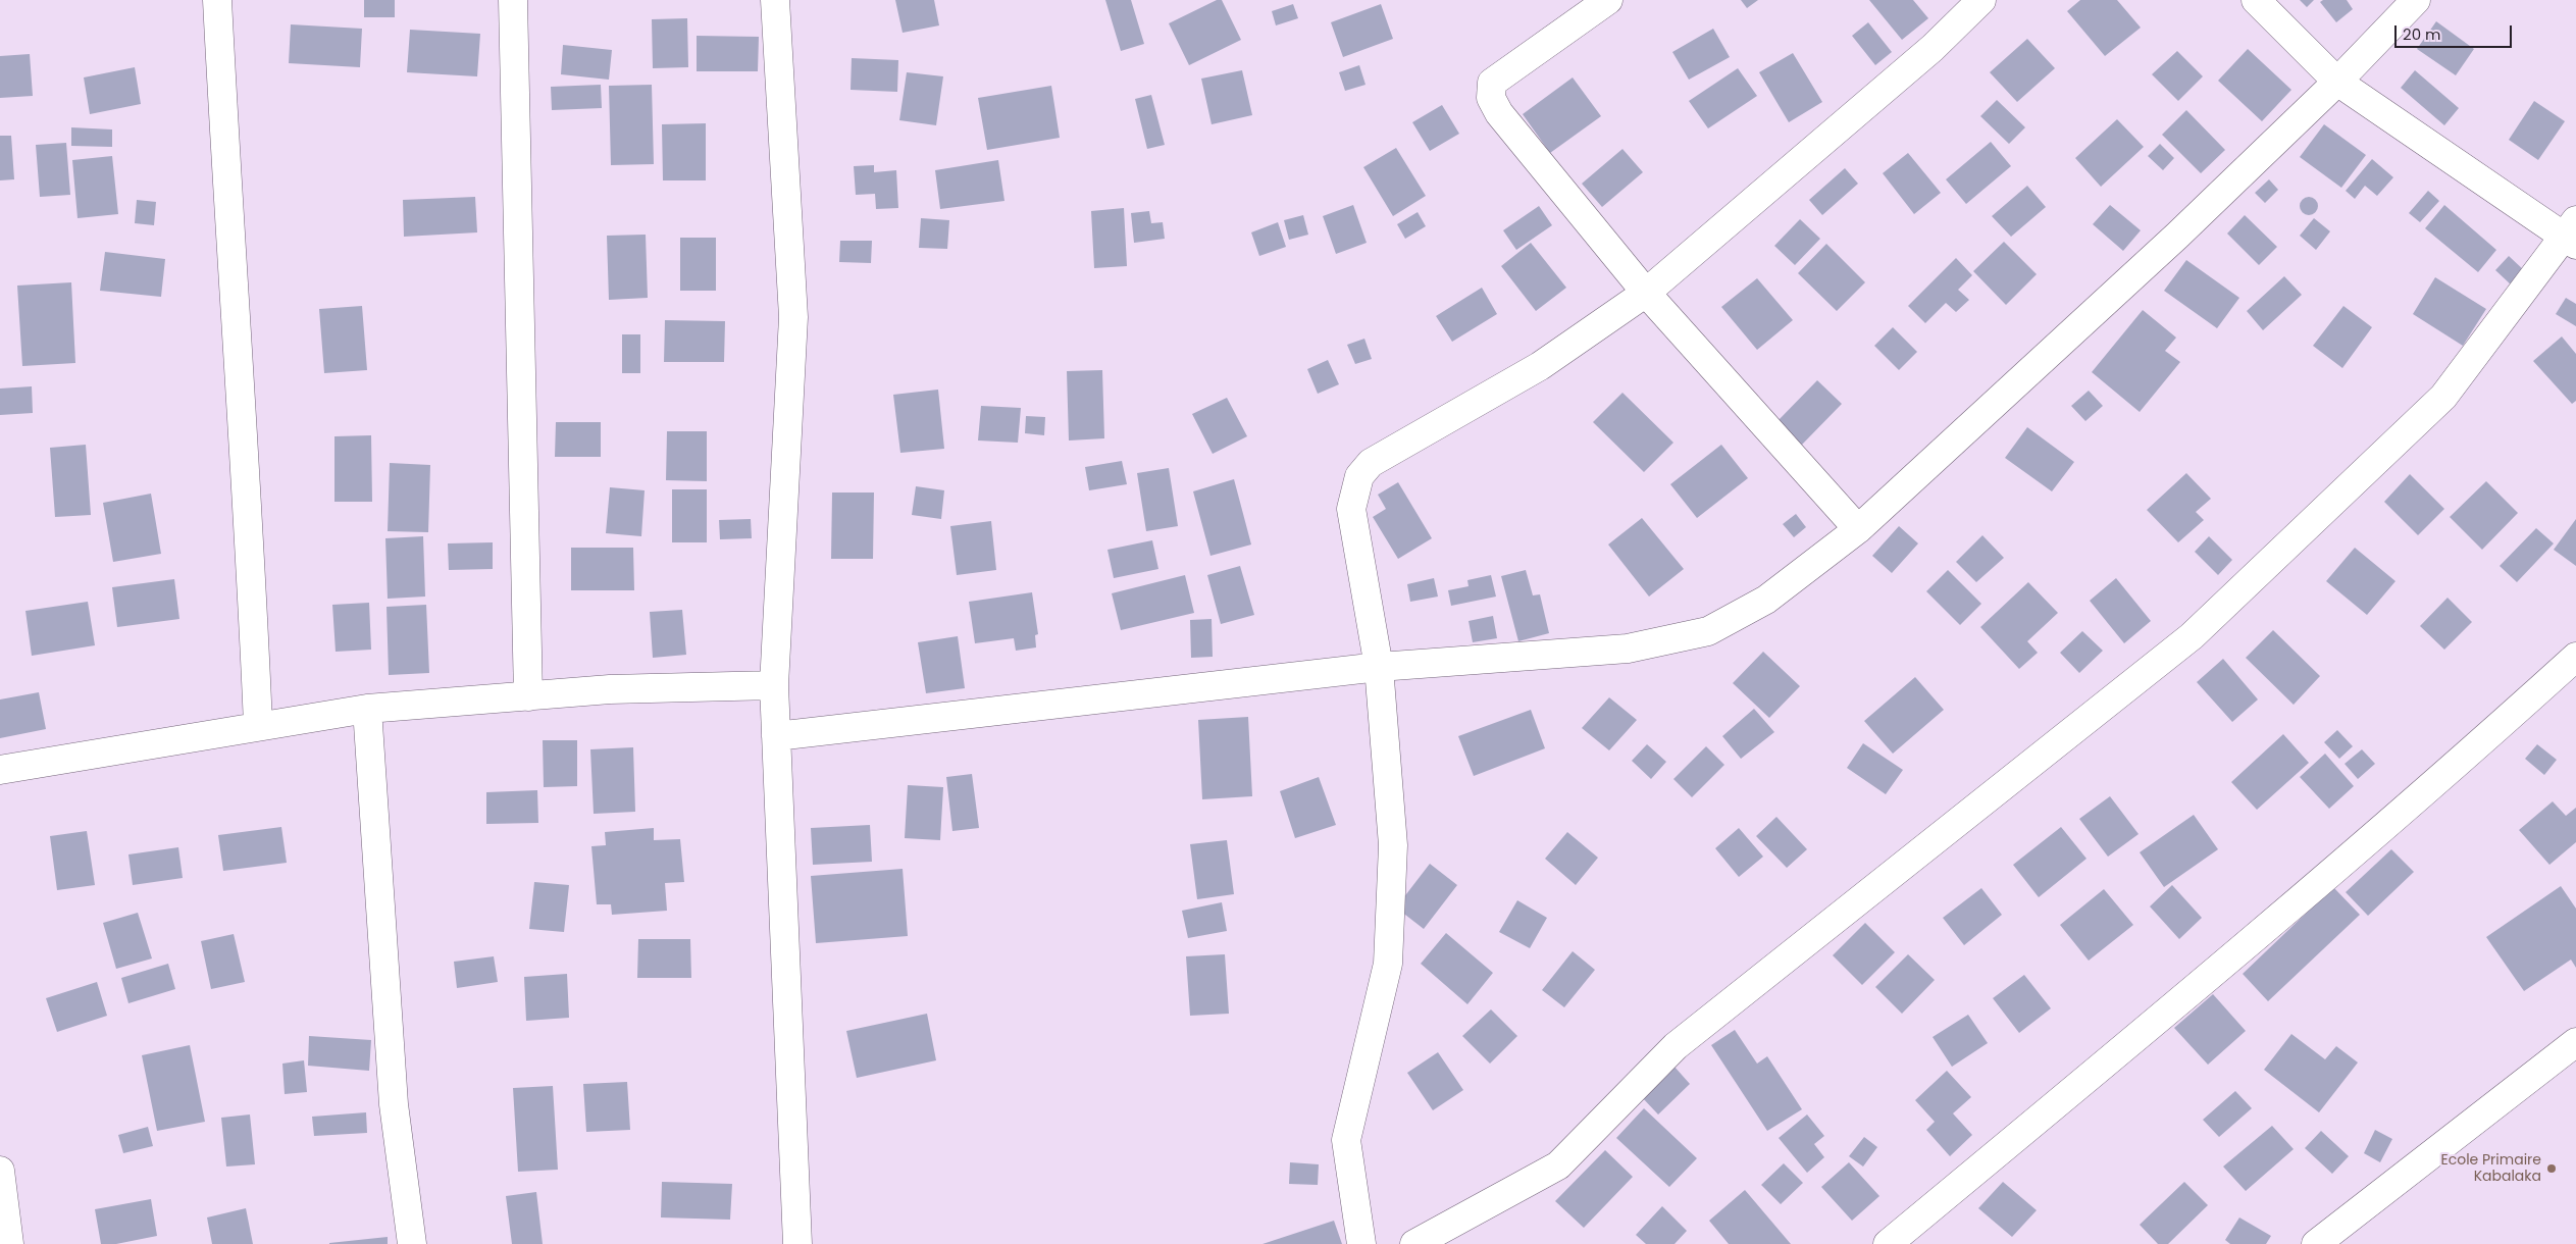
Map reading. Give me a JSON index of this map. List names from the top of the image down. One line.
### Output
{"places":["Ecole Primaire Kabalaka"],"scale_bar":"20 m"}
